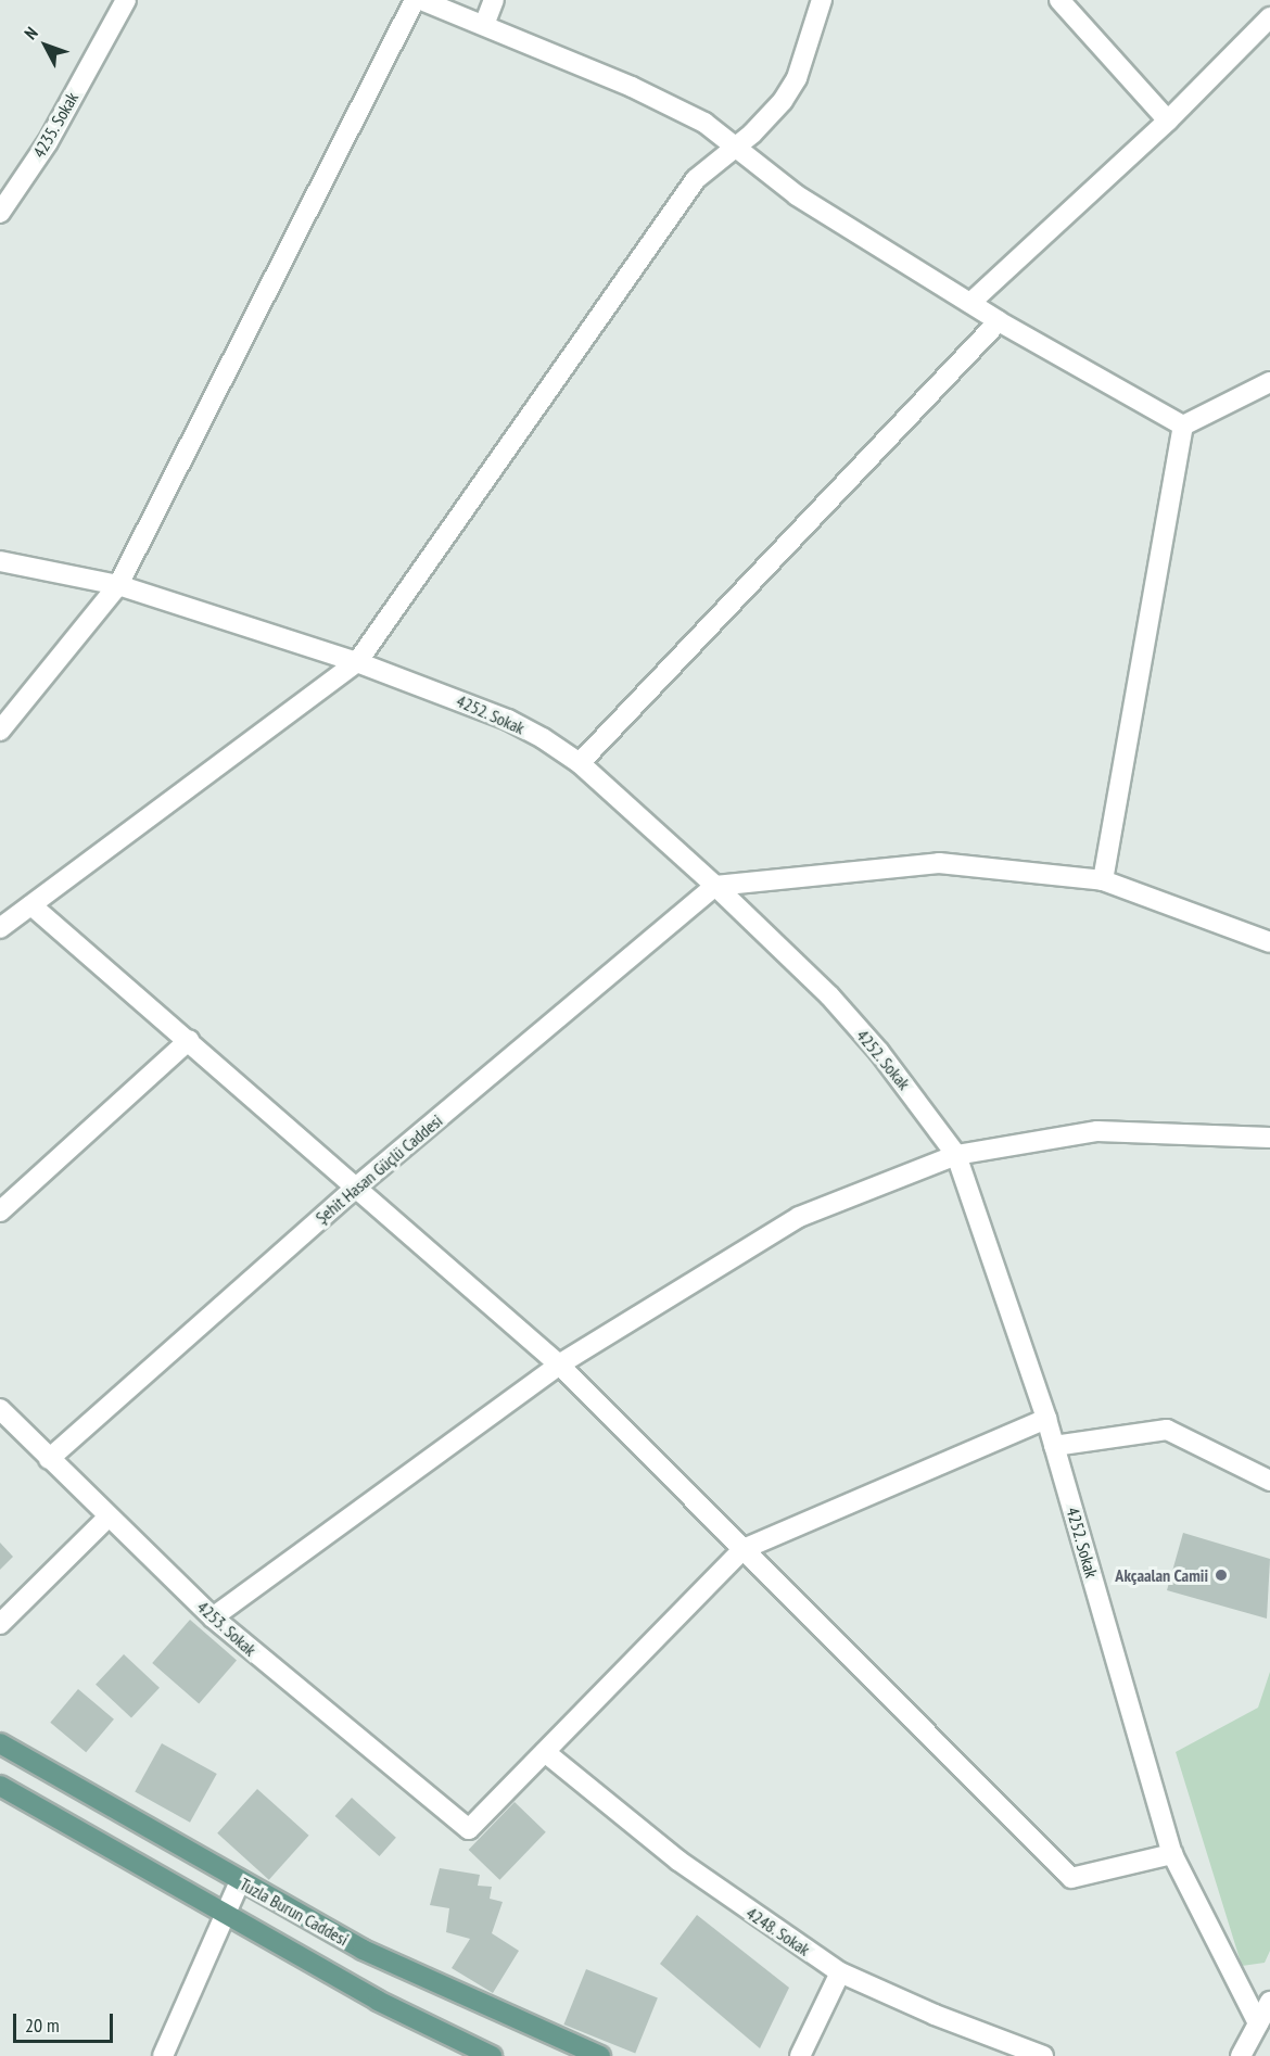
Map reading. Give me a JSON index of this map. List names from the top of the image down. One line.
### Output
{"streets":{"main road":["Tuzla Burun Caddesi"],"street":["4235. Sokak","4252. Sokak","Şehit Hasan Güçlü Caddesi","4253. Sokak","4248. Sokak"]},"crossings":[["4252. Sokak","Şehit Hasan Güçlü Caddesi"],["Şehit Hasan Güçlü Caddesi","4253. Sokak"],["4253. Sokak","4248. Sokak"]],"places":["Akçaalan Camii"],"scale_bar":"20 m","north":"top left"}
